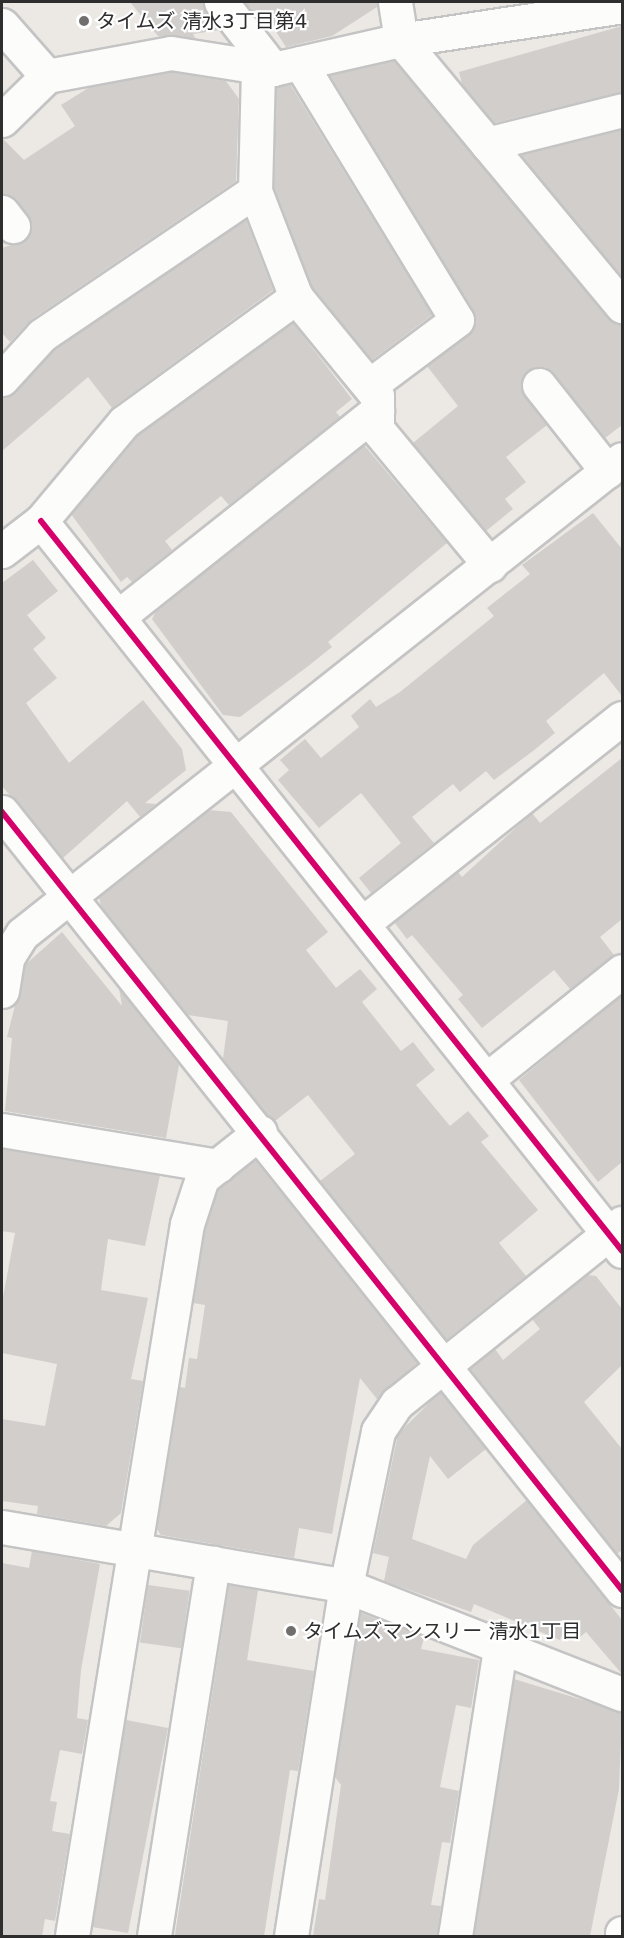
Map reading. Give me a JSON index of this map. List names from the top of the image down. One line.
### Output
{"places":["タイムズ 清水3丁目第4","タイムズマンスリー 清水1丁目"]}
